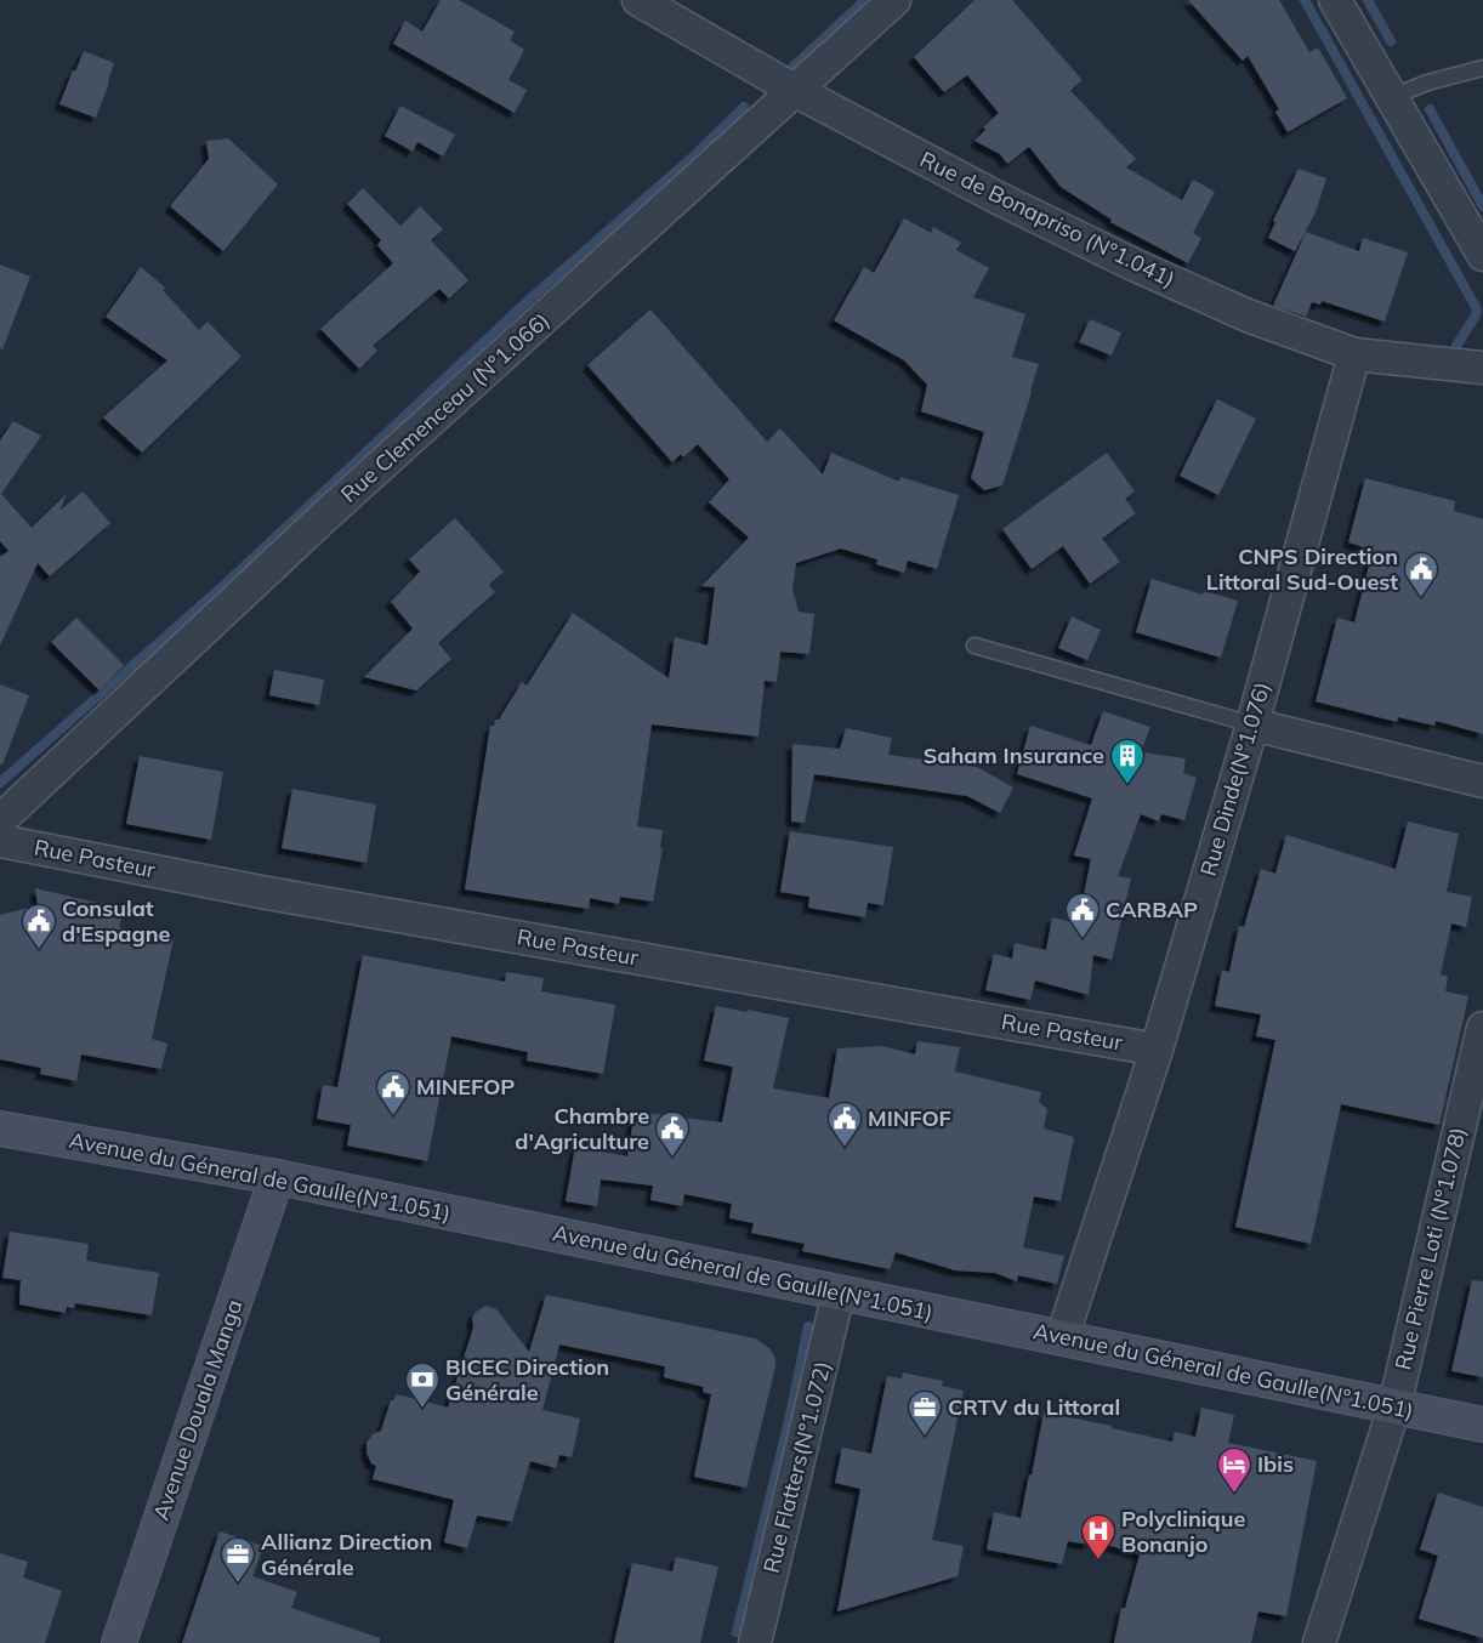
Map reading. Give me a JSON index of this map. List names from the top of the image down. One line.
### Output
{"streets":{"main road":["Avenue du Géneral de Gaulle(N°1.051)","Avenue Douala Manga"],"street":["Rue de Bonapriso (N°1.041)","Rue Clemenceau (N°1.066)","Rue Dinde(N°1.076)","Rue Pasteur","Rue Pierre Loti (N°1.078)","Rue Flatters(N°1.072)"]},"crossings":[["Rue de Bonapriso (N°1.041)","Rue Clemenceau (N°1.066)"],["Rue de Bonapriso (N°1.041)","Rue Dinde(N°1.076)"],["Rue Dinde(N°1.076)","Rue Pasteur"],["Rue Dinde(N°1.076)","Avenue du Géneral de Gaulle(N°1.051)"],["Avenue du Géneral de Gaulle(N°1.051)","Rue Pierre Loti (N°1.078)"],["Avenue du Géneral de Gaulle(N°1.051)","Avenue Douala Manga"],["Avenue du Géneral de Gaulle(N°1.051)","Rue Flatters(N°1.072)"]],"places":{"public building":["CNPS Direction Littoral Sud-Ouest","CARBAP","Consulat d'Espagne","MINEFOP","MINFOF","Chambre d'Agriculture"],"building":["Saham Insurance"],"bank":["BICEC Direction Générale"],"office":["CRTV du Littoral","Allianz Direction Générale"],"hotel":["Ibis"],"hospital":["Polyclinique Bonanjo"]}}
